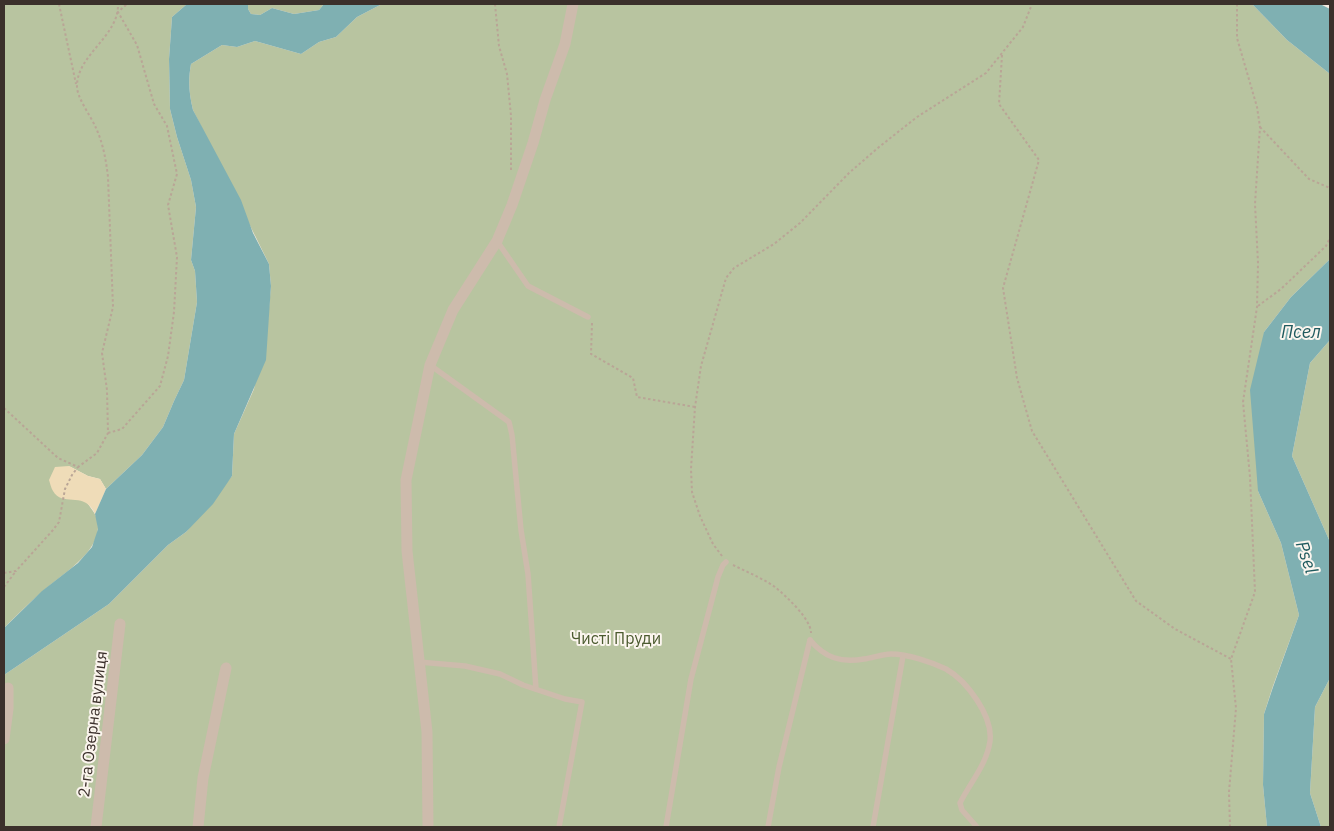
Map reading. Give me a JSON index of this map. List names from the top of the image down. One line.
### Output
{"streets":{"street":["2-га Озерна вулиця"]},"water":["Псел","Psel"],"parks":["Чисті Пруди"]}
